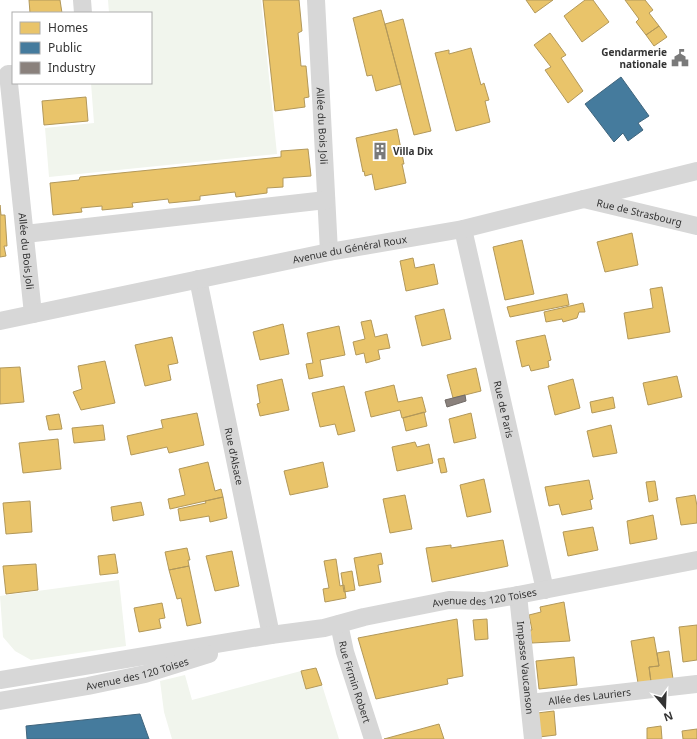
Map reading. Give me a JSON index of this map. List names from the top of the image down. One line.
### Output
{"streets":{"street":["Allée du Bois Joli","Rue de Strasbourg","Avenue du Général Roux","Rue de Paris","Rue d'Alsace","Avenue des 120 Toises","Impasse Vaucanson","Rue Firmin Robert","Allée des Lauriers"]},"crossings":[["Allée du Bois Joli","Avenue du Général Roux"],["Rue de Strasbourg","Avenue du Général Roux"],["Avenue du Général Roux","Rue de Paris"],["Avenue du Général Roux","Rue d'Alsace"],["Rue de Paris","Avenue des 120 Toises"],["Rue d'Alsace","Avenue des 120 Toises"],["Avenue des 120 Toises","Impasse Vaucanson"],["Avenue des 120 Toises","Rue Firmin Robert"],["Impasse Vaucanson","Allée des Lauriers"]],"places":{"public building":["Gendarmerie nationale"],"building":["Villa Dix"]},"legend":["Homes","Public","Industry"],"north":"bottom"}
